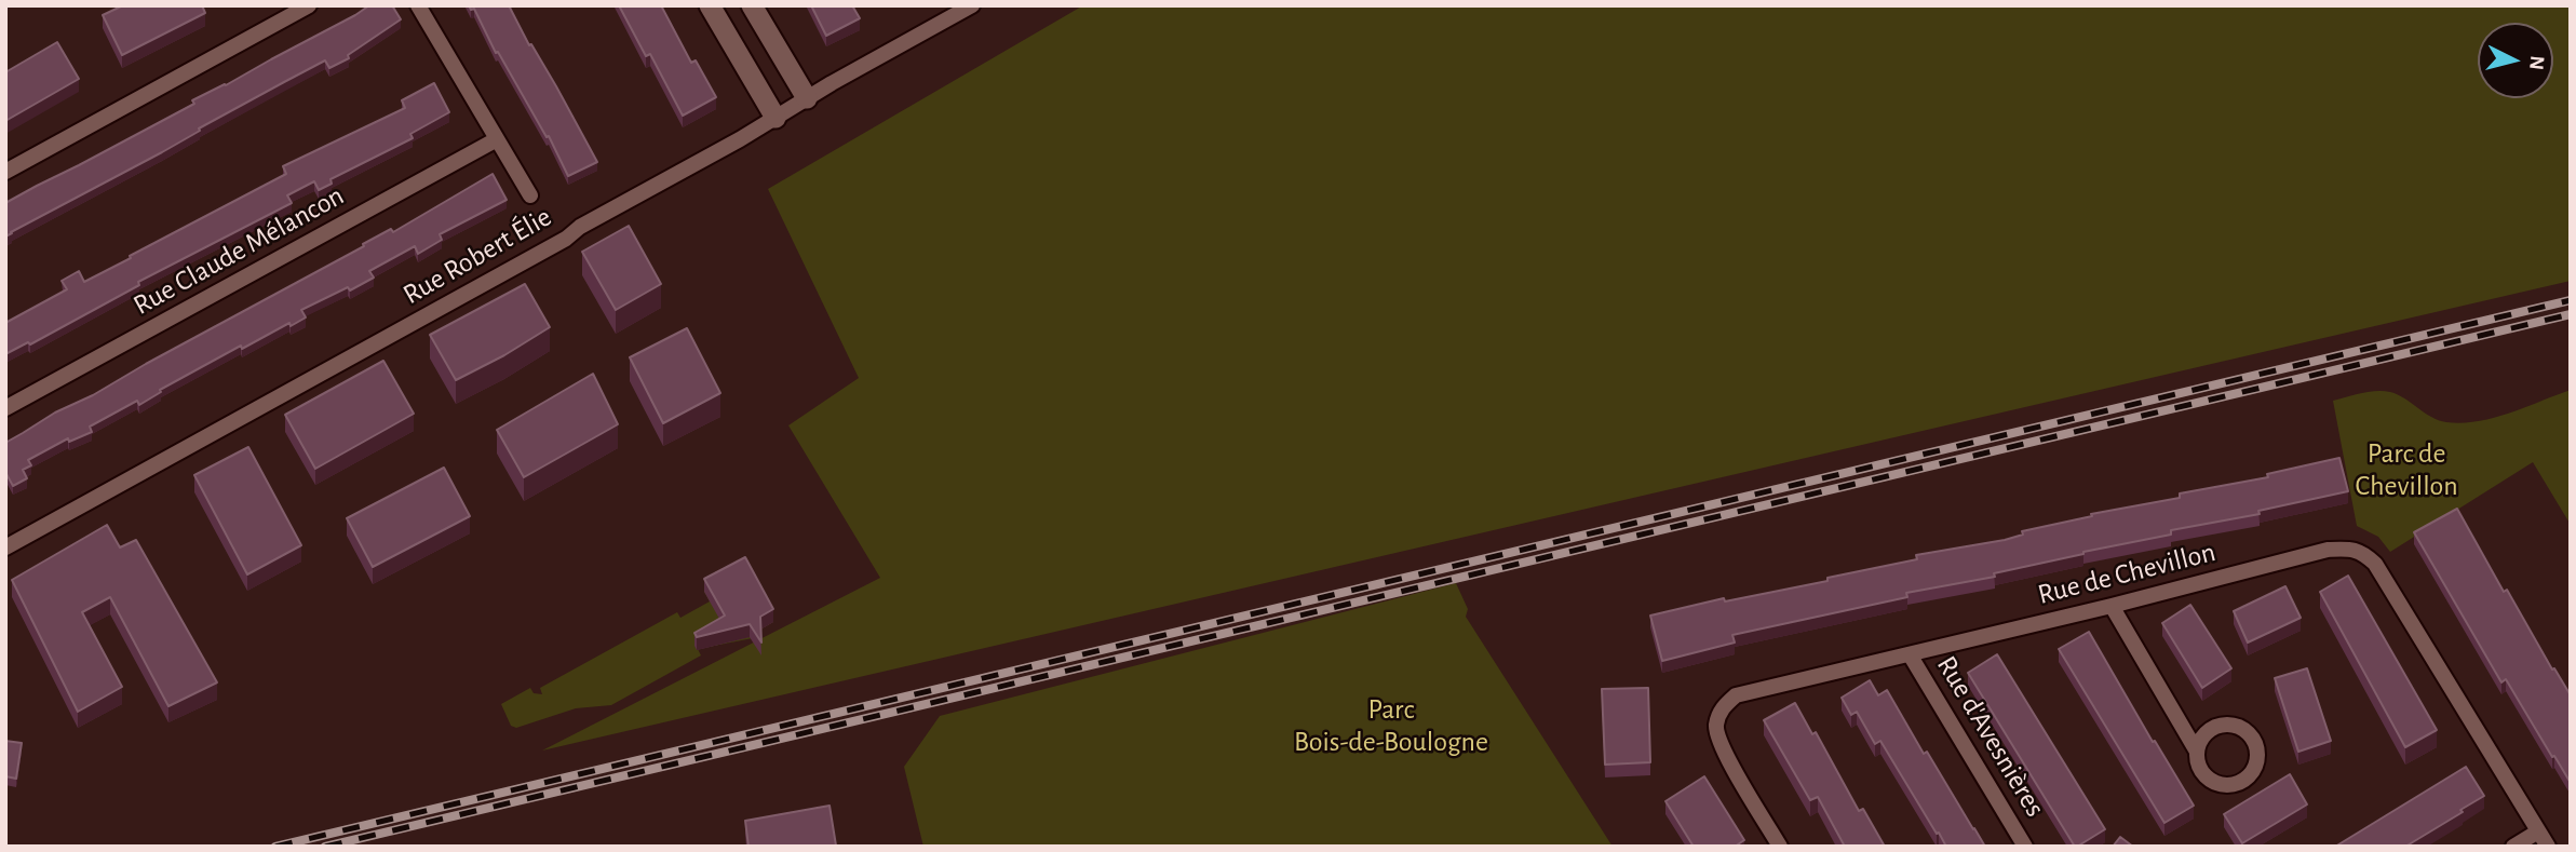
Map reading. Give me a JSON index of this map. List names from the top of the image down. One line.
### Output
{"streets":{"street":["Rue Claude Mélancon","Rue Robert Élie","Rue de Chevillon","Rue d'Avesnières"]},"crossings":[["Rue de Chevillon","Rue d'Avesnières"]],"parks":["Parc de Chevillon","Parc Bois-de-Boulogne"],"north":"right"}
